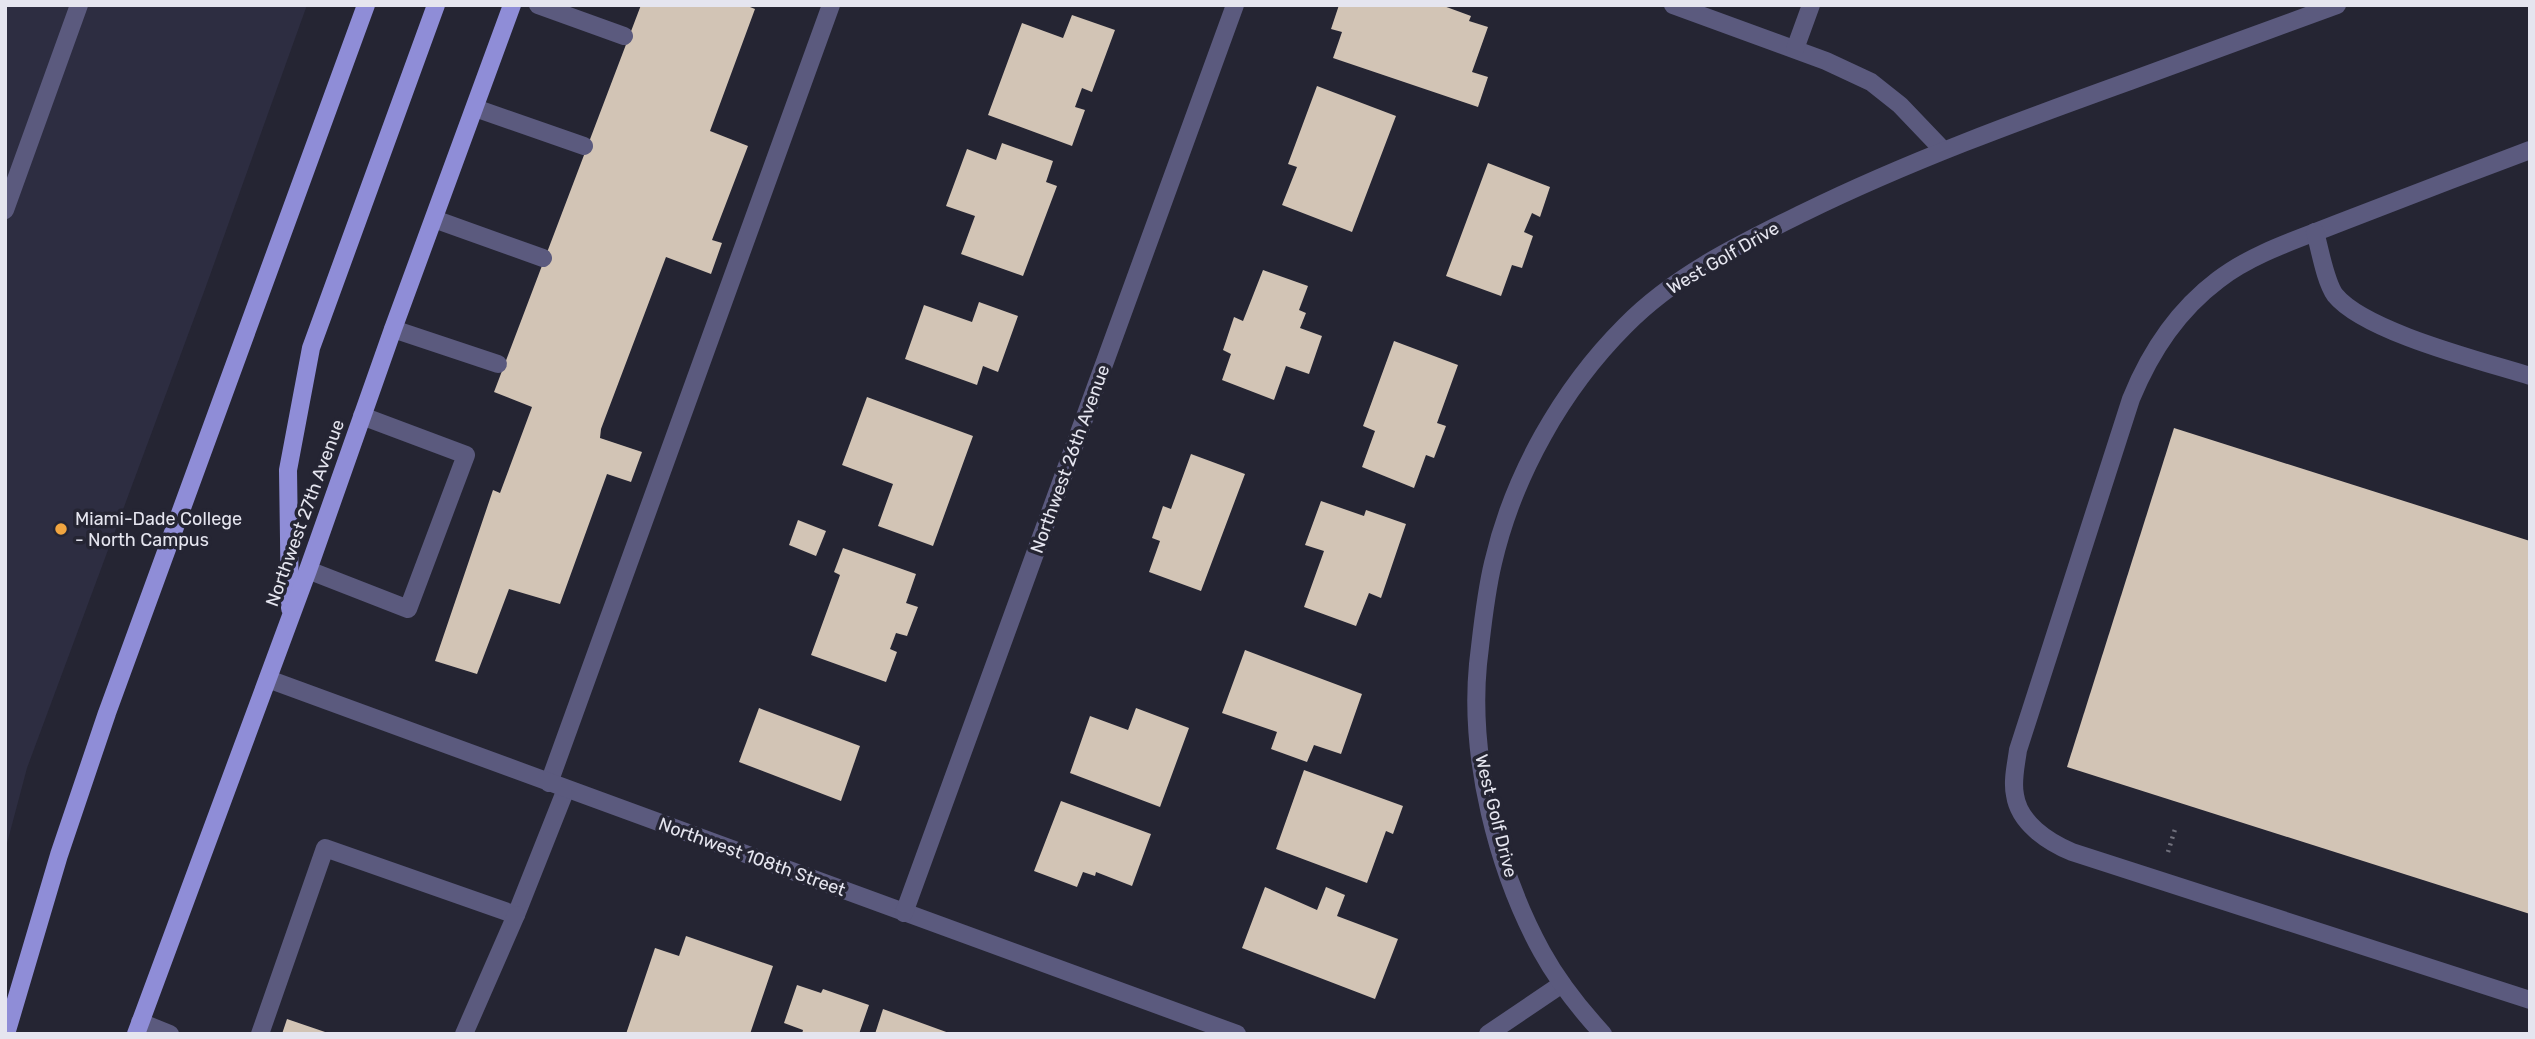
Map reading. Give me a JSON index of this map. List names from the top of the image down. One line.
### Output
{"streets":{"main road":["Northwest 27th Avenue"],"street":["West Golf Drive","Northwest 26th Avenue","Northwest 108th Street"]},"crossings":[["Northwest 26th Avenue","Northwest 108th Street"],["Northwest 27th Avenue","Northwest 108th Street"]],"places":["Miami-Dade College - North Campus"]}
